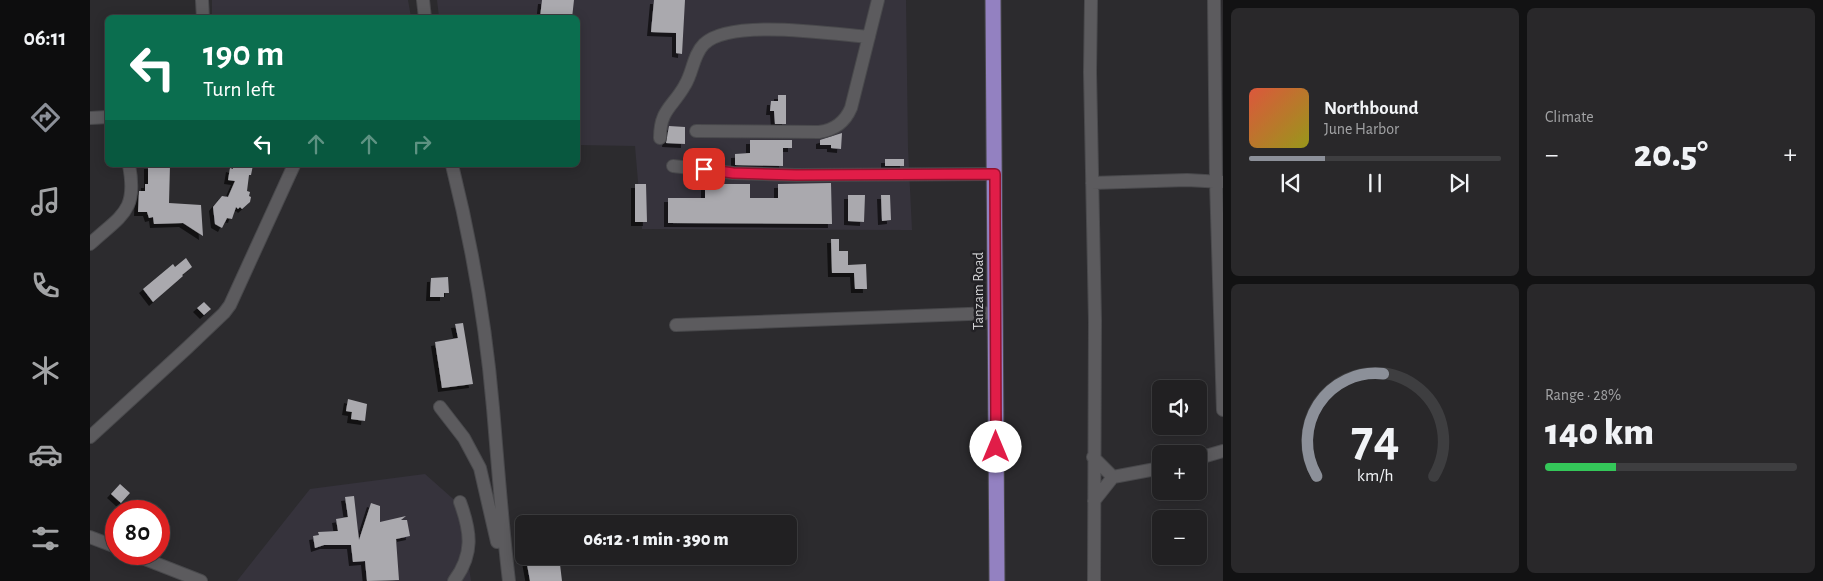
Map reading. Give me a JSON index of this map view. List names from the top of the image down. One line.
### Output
{"streets":{"highway":["Tanzam Road"]},"page":{"tabs":"06:11","tile":["Climate",["Range · 28%","140 km"]],"turn":["190 m","Turn left"],"song":["Northbound","June Harbor"],"heat":["−","20.5°","+"],"map_buttons":["+","−"],"limit":"80","trip":"06:12 · 1 min · 390 m","gauge":["74","km/h"]}}
